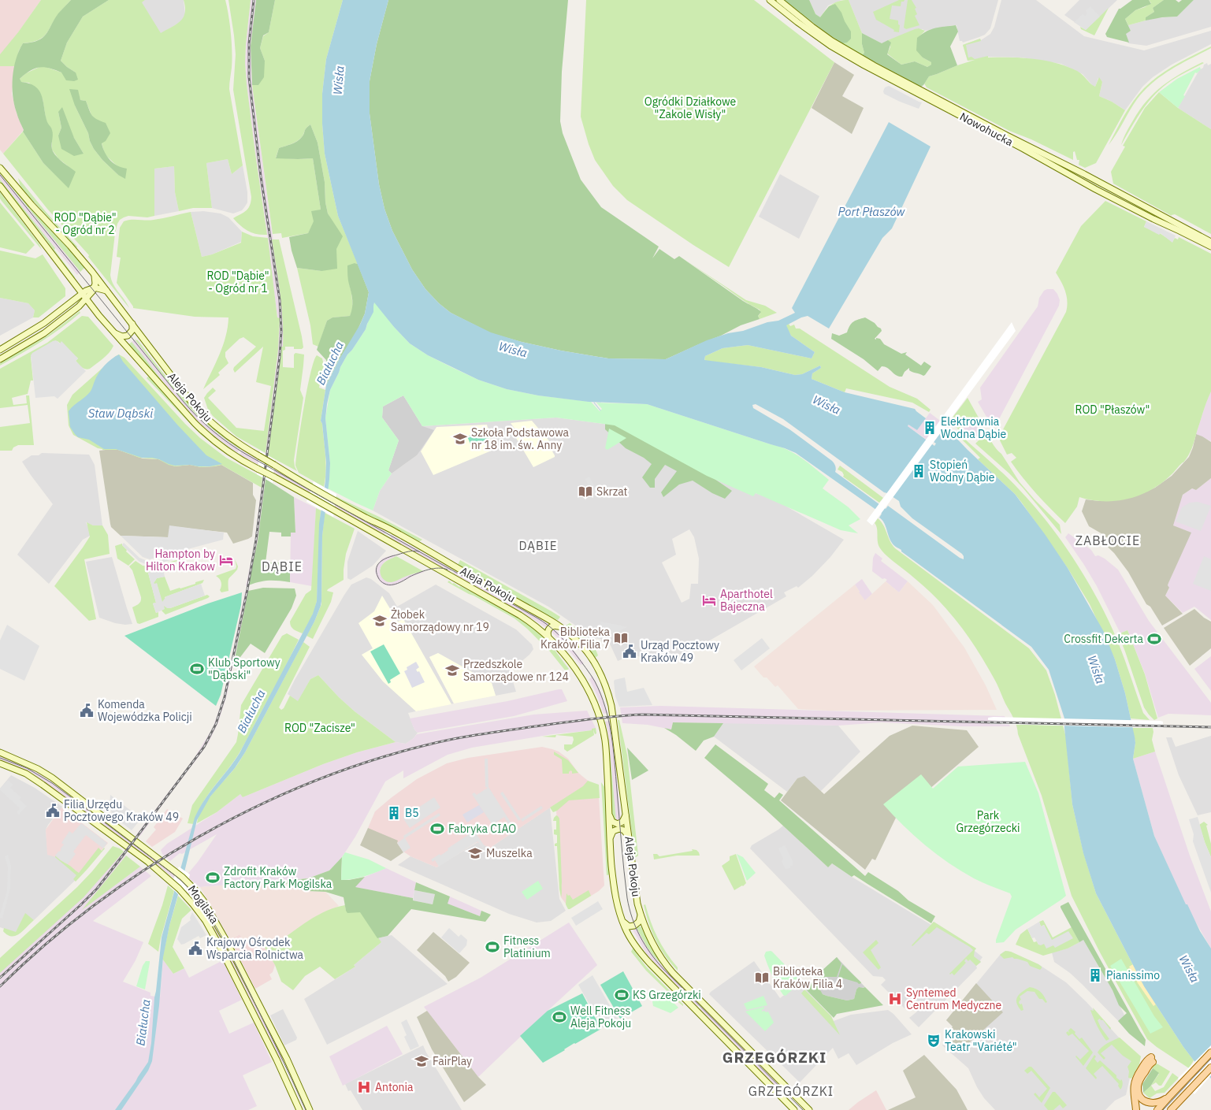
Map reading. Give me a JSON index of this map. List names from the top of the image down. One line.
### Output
{"streets":{"main road":["Nowohucka","Aleja Pokoju","Mogilska"]},"districts":["ZABŁOCIE","DĄBIE","DĄBIE","GRZEGÓRZKI","GRZEGÓRZKI"],"water":["Wisła","Port Płaszów","Białucha","Staw Dąbski"],"parks":["Ogródki Działkowe \"Zakole Wisły\"","ROD \"Dąbie\" - Ogród nr 2","ROD \"Dąbie\" - Ogród nr 1","ROD \"Płaszów\"","ROD \"Zacisze\"","Park Grzegórzecki"],"places":{"building":["Elektrownia Wodna Dąbie","Stopień Wodny Dąbie","B5","Pianissimo"],"school or university":["Szkoła Podstawowa nr 18 im. św. Anny","Żłobek Samorządowy nr 19","Przedszkole Samorządowe nr 124","Muszelka","FairPlay"],"library":["Skrzat","Biblioteka Kraków Filia 7","Biblioteka Kraków Filia 4"],"hotel":["Hampton by Hilton Krakow","Aparthotel Bajeczna"],"sports":["Crossfit Dekerta","Klub Sportowy \"Dąbski\"","Fabryka CIAO","Zdrofit Kraków Factory Park Mogilska","Fitness Platinium","KS Grzegórzki","Well Fitness Aleja Pokoju"],"public building":["Urząd Pocztowy Kraków 49","Komenda Wojewódzka Policji","Filia Urzędu Pocztowego Kraków 49","Krajowy Ośrodek Wsparcia Rolnictwa"],"hospital":["Syntemed Centrum Medyczne","Antonia"],"theatre":["Krakowski Teatr \"Variété\""]}}
